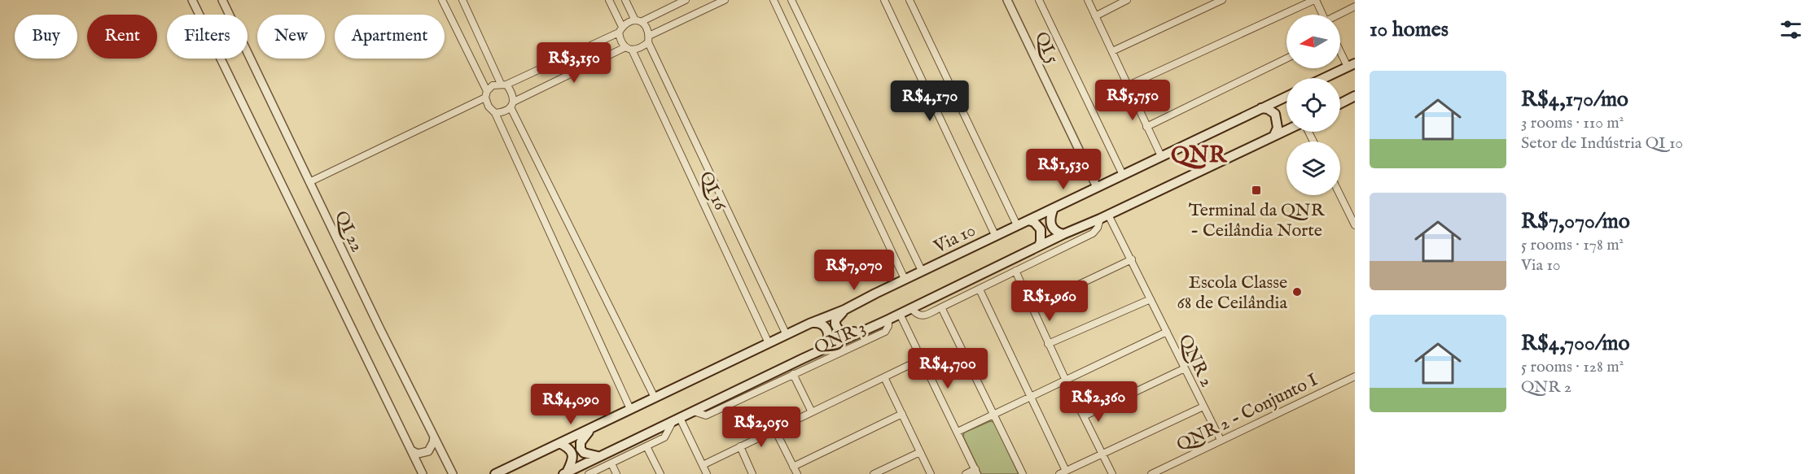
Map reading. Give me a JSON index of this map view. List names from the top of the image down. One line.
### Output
{"streets":{"main road":["Via 10"],"street":["QI 5","QI 16","QI 22","QNR 3","QNR 2","QNR 2 - Conjunto I"]},"crossings":[["QI 5","Via 10"],["QI 16","Via 10"],["QNR 2","QNR 2 - Conjunto I"]],"districts":["QNR"],"places":{"transit":["Terminal da QNR - Ceilândia Norte"],"other":["Escola Classe 68 de Ceilândia"]},"north":"left","page":{"heading":"10 homes","chip":["Buy","Rent","Filters","New","Apartment"],"price":["R$3,150","R$5,750","R$4,170","R$1,530","R$7,070","R$1,960","R$4,700","R$2,360","R$4,090","R$2,050"],"list":[{"name":"R$4,170/mo","note":"3 rooms · 110 m² · Setor de Indústria QI 10"},{"name":"R$7,070/mo","note":"5 rooms · 178 m² · Via 10"},{"name":"R$4,700/mo","note":"5 rooms · 128 m² · QNR 2"}]}}
